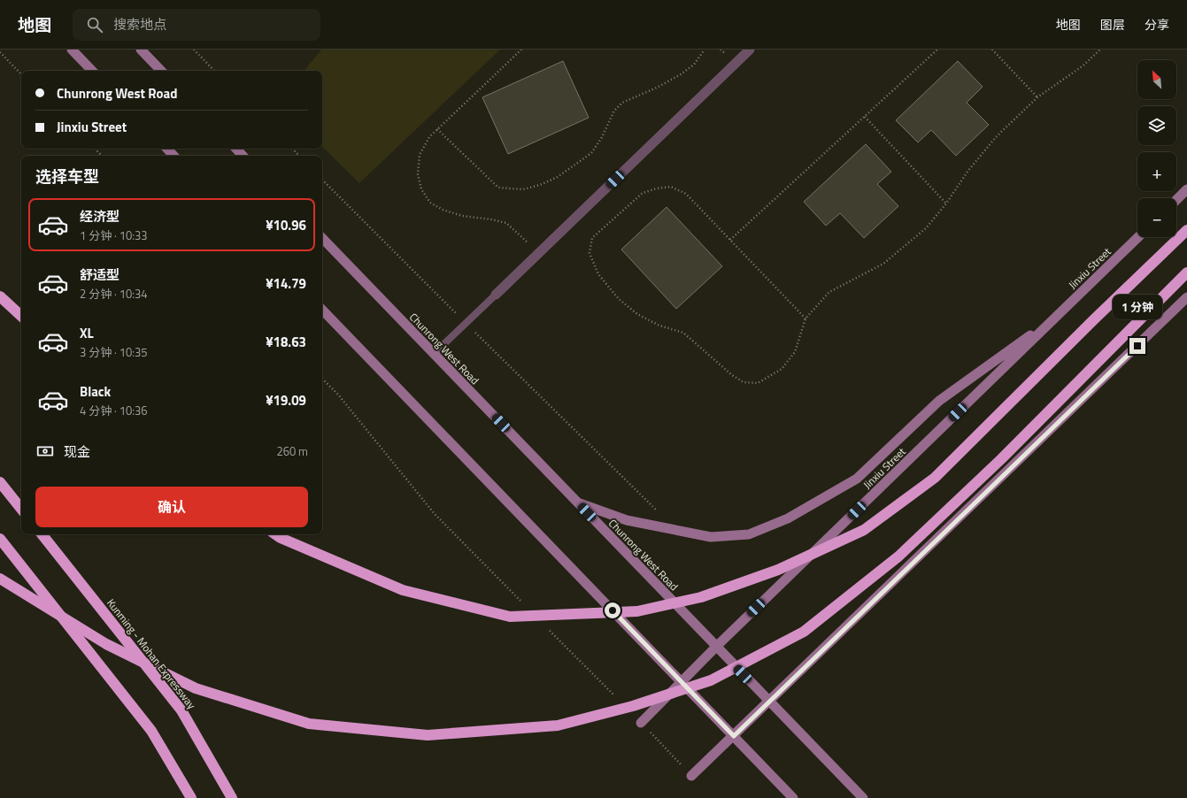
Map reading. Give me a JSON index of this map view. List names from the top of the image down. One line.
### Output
{"streets":{"highway":["Kunming - Mohan Expressway"],"main road":["Jinxiu Street","Chunrong West Road"]},"crossings":[["Jinxiu Street","Chunrong West Road"]],"north":"top left","page":{"header":"地图","search":"搜索地点","nav":["地图","图层","分享"],"map_buttons":["+","−"],"banner":["Chunrong West Road","Jinxiu Street"],"heading":"选择车型","list":[{"name":"经济型","note":"1 分钟 · 10:33","value":"¥10.96"},{"name":"舒适型","note":"2 分钟 · 10:34","value":"¥14.79"},{"name":"XL","note":"3 分钟 · 10:35","value":"¥18.63"},{"name":"Black","note":"4 分钟 · 10:36","value":"¥19.09"}],"bubble":"1 分钟","pay":["现金","260 m"],"buttons":"确认"}}
